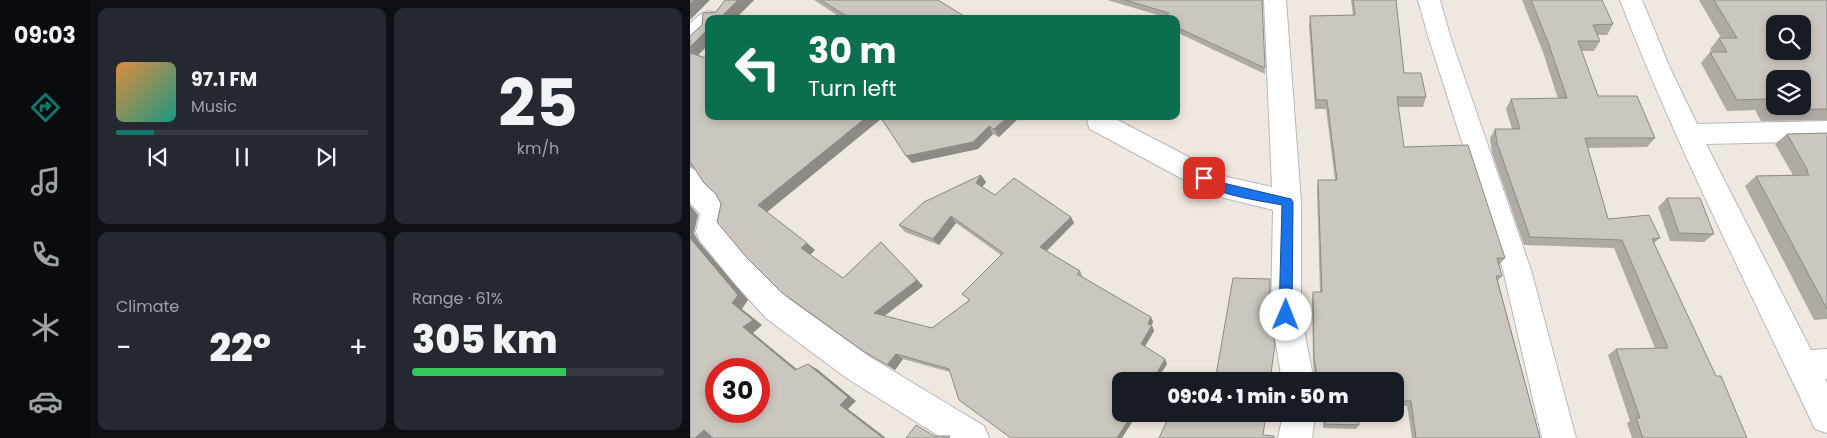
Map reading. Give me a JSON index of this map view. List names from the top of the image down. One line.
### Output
{"page":{"tabs":"09:03","tile":[["25","km/h"],"Climate",["Range · 61%","305 km"]],"turn":["30 m","Turn left"],"song":["97.1 FM","Music"],"heat":["−","22°","+"],"limit":"30","trip":"09:04 · 1 min · 50 m"}}
